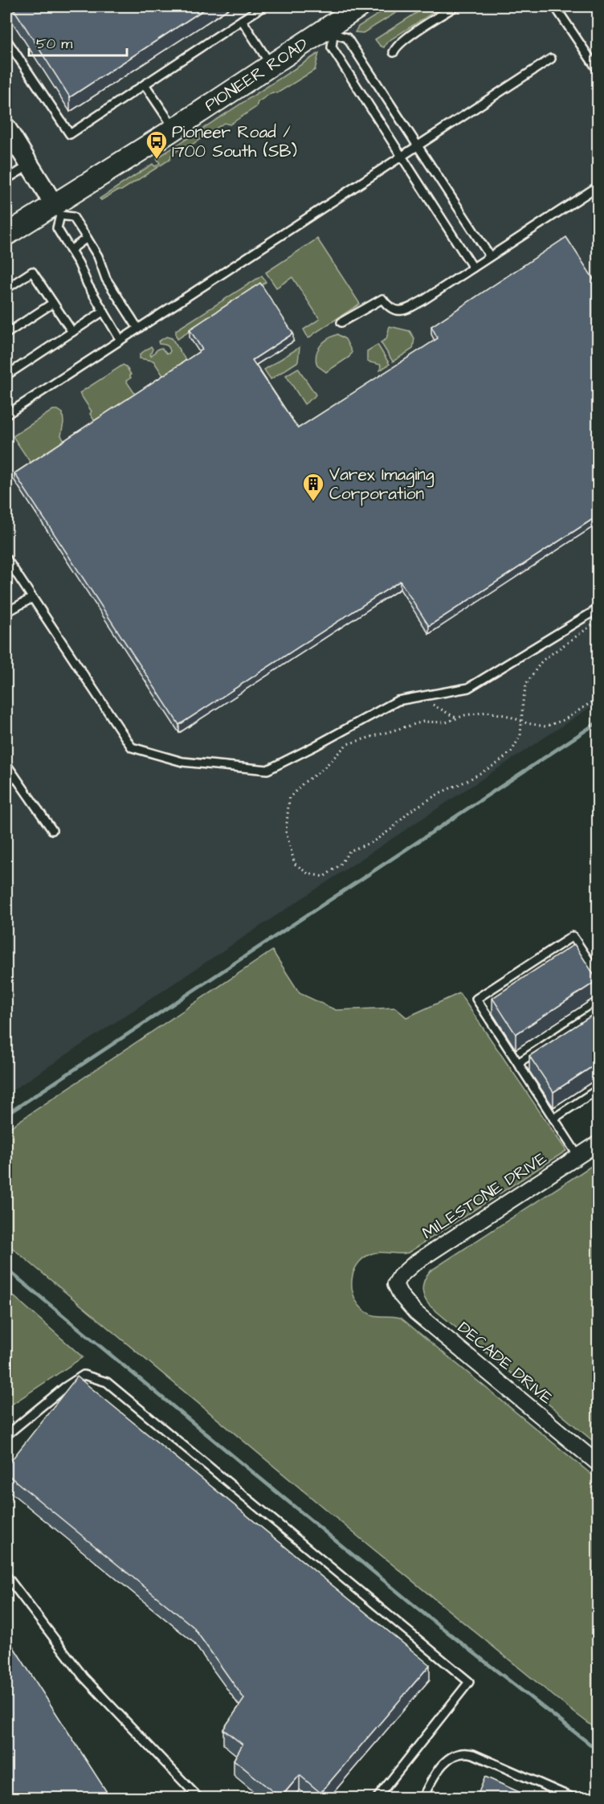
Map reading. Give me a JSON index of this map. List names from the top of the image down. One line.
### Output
{"streets":{"main road":["PIONEER ROAD"],"street":["MILESTONE DRIVE","DECADE DRIVE"]},"crossings":[["MILESTONE DRIVE","DECADE DRIVE"]],"places":{"bus stop":["Pioneer Road / 1700 South (SB)"],"building":["Varex Imaging Corporation"]},"scale_bar":"50 m"}
